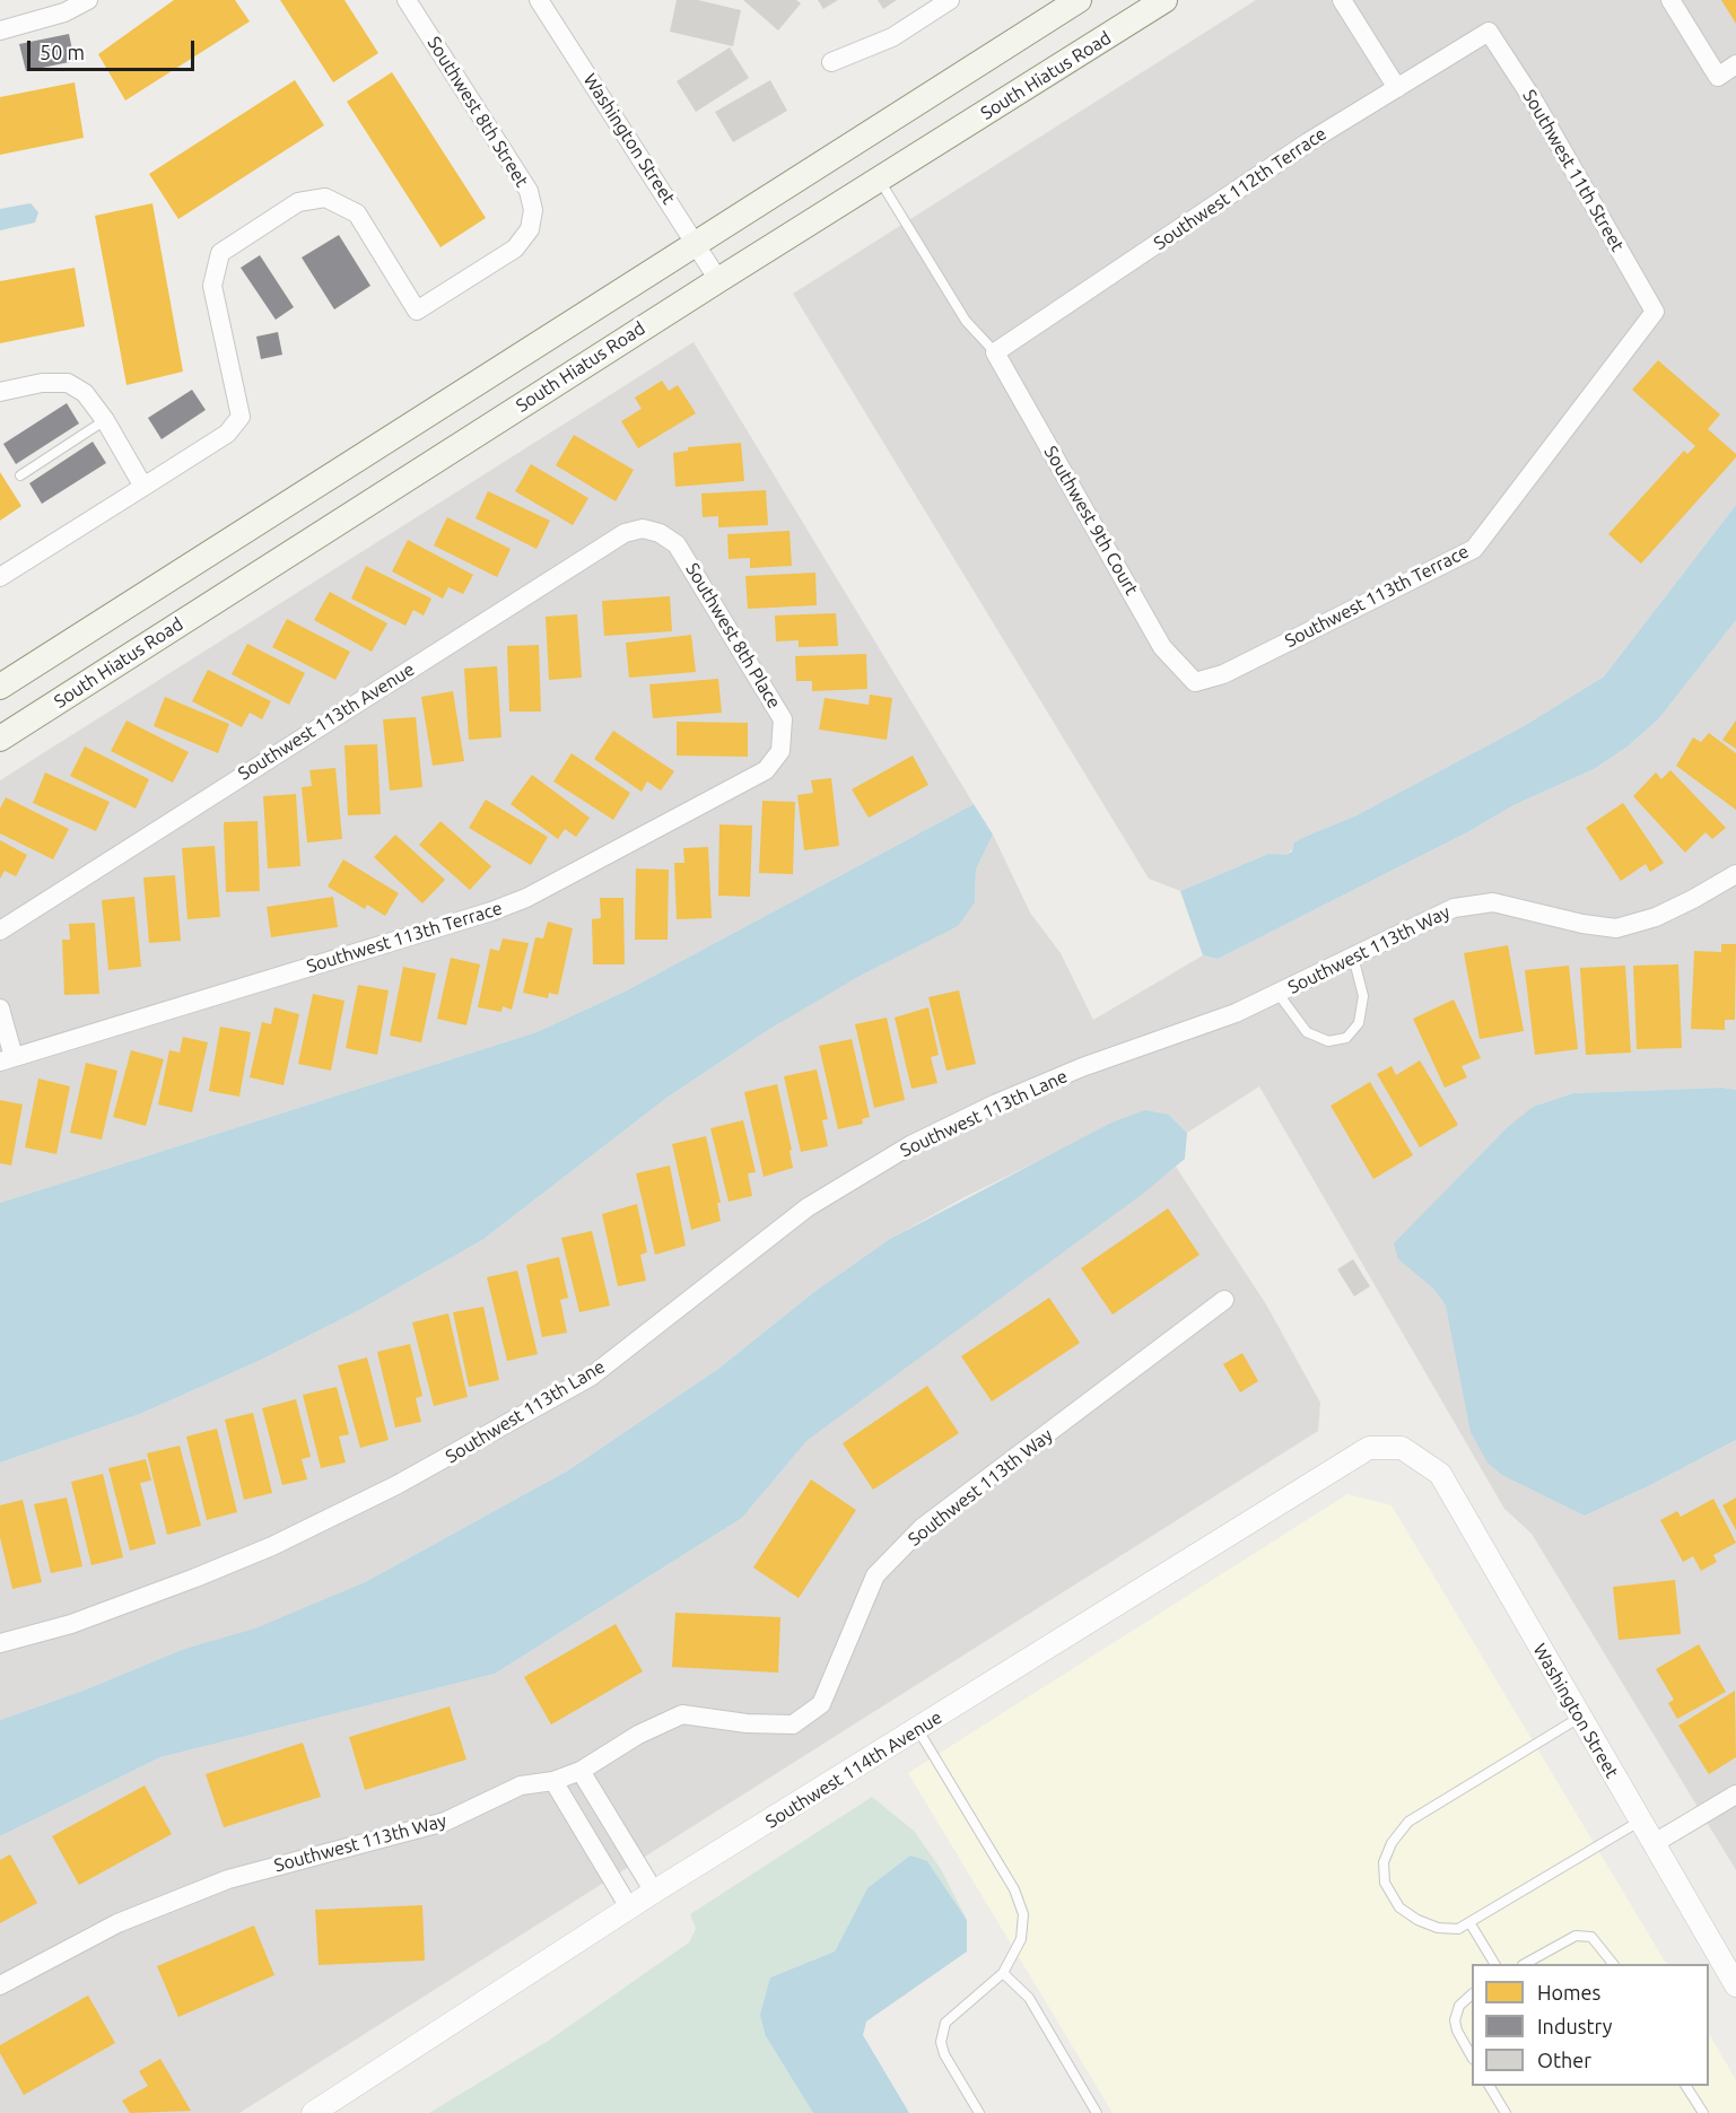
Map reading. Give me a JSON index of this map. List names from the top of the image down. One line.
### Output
{"streets":{"main road":["South Hiatus Road"],"street":["Southwest 8th Street","Washington Street","Southwest 11th Street","Southwest 112th Terrace","Southwest 9th Court","Southwest 113th Terrace","Southwest 8th Place","Southwest 113th Avenue","Southwest 113th Way","Southwest 113th Lane","Southwest 114th Avenue"]},"crossings":[["South Hiatus Road","Washington Street"],["Washington Street","Southwest 114th Avenue"],["Southwest 11th Street","Southwest 112th Terrace"],["Southwest 11th Street","Southwest 113th Terrace"],["Southwest 112th Terrace","Southwest 9th Court"],["Southwest 9th Court","Southwest 113th Terrace"],["Southwest 113th Terrace","Southwest 8th Place"],["Southwest 8th Place","Southwest 113th Avenue"],["Southwest 113th Way","Southwest 113th Lane"]],"legend":["Homes","Industry","Other"],"scale_bar":"50 m"}
